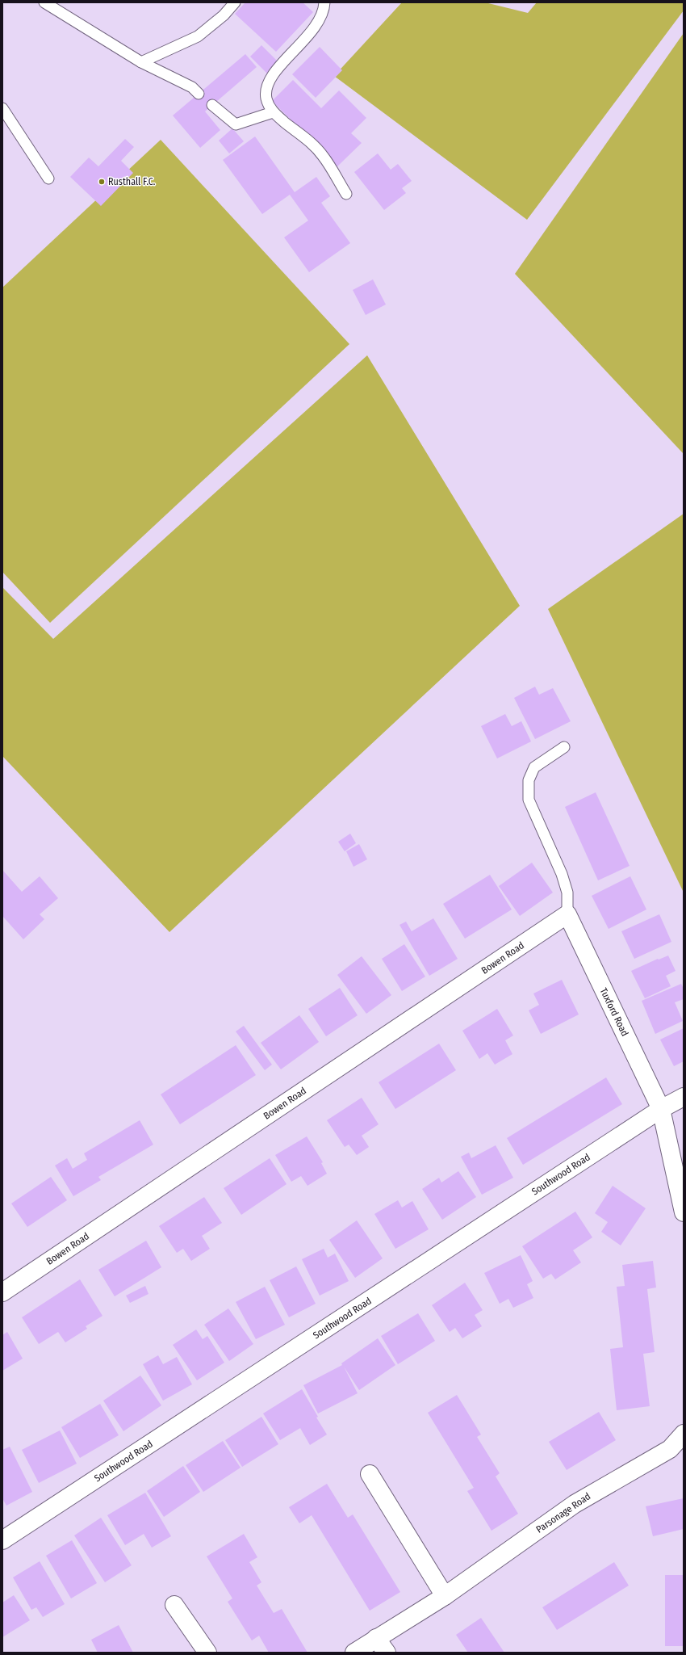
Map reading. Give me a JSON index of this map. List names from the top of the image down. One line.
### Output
{"streets":{"street":["Bowen Road","Tuxford Road","Southwood Road","Parsonage Road"]},"crossings":[["Bowen Road","Tuxford Road"],["Tuxford Road","Southwood Road"]],"places":["Rusthall F.C."]}
